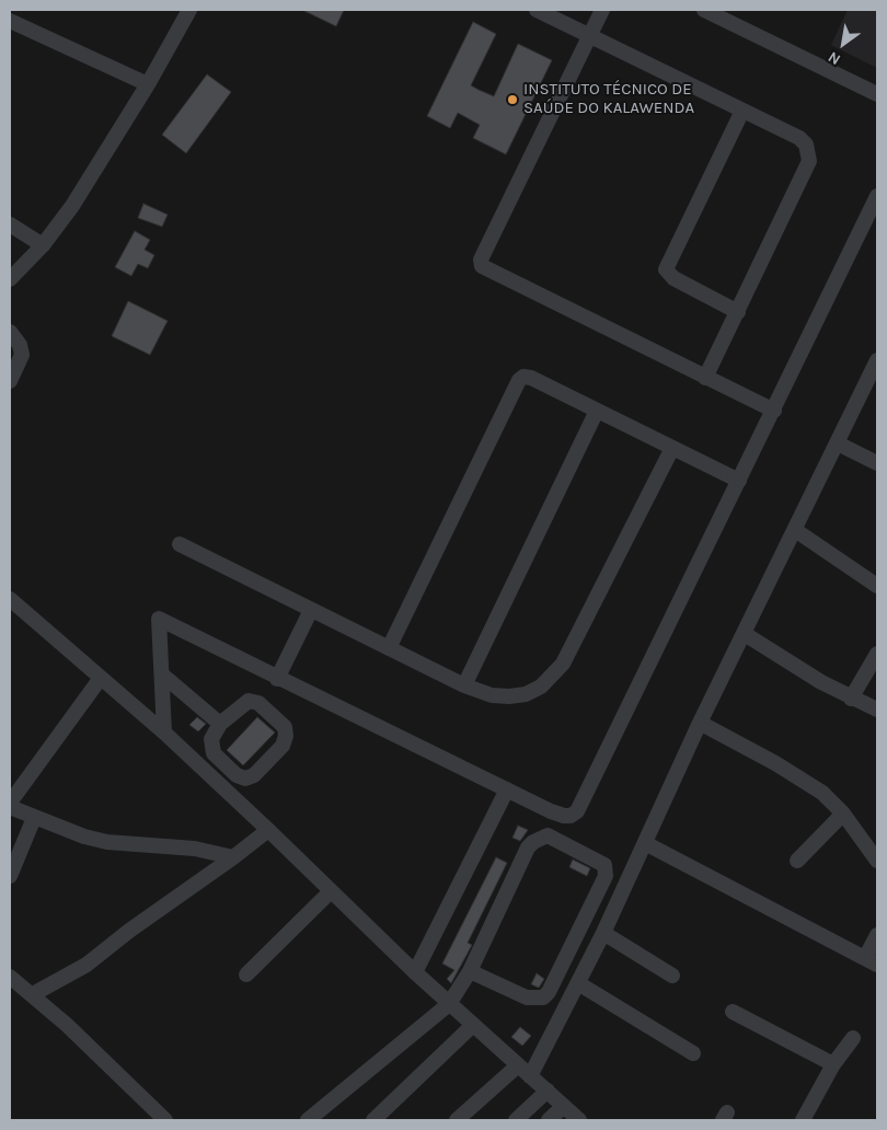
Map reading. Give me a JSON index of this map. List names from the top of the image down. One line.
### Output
{"places":["INSTITUTO TÉCNICO DE SAÚDE DO KALAWENDA"],"north":"bottom left"}
